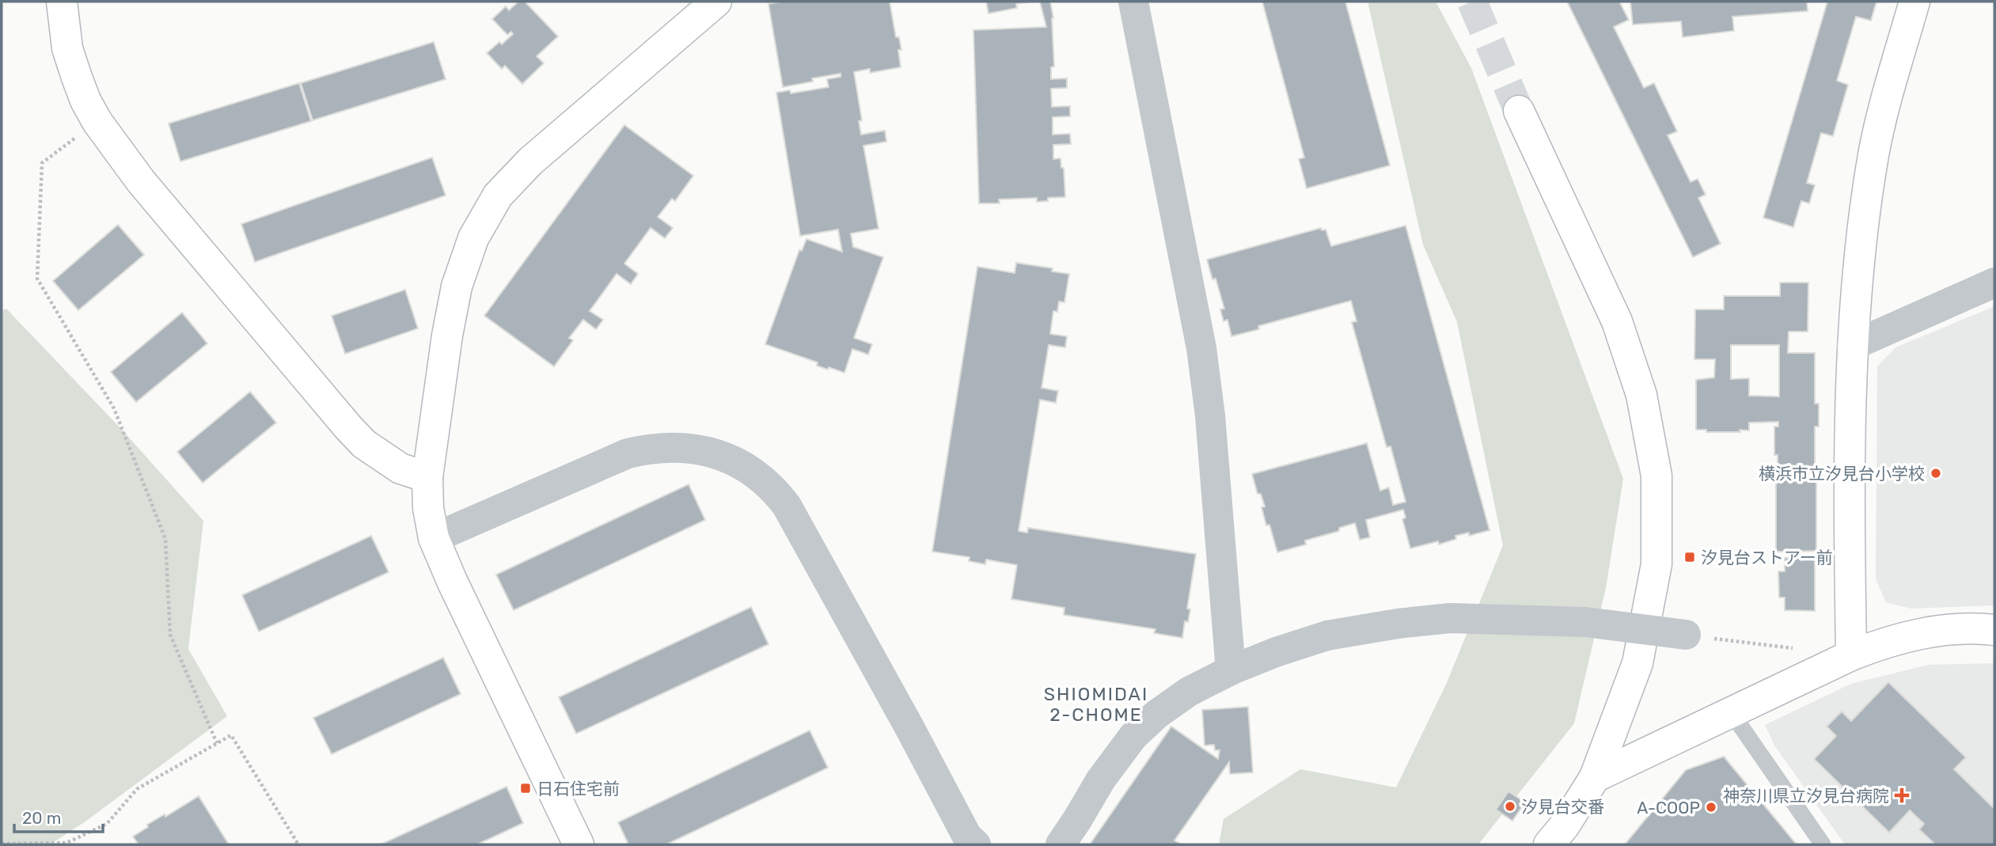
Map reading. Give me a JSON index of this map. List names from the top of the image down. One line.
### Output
{"districts":["SHIOMIDAI 2-CHOME"],"places":{"other":["横浜市立汐見台小学校","汐見台交番","A-COOP"],"transit":["汐見台ストアー前","日石住宅前"],"health":["神奈川県立汐見台病院"]},"scale_bar":"20 m"}
